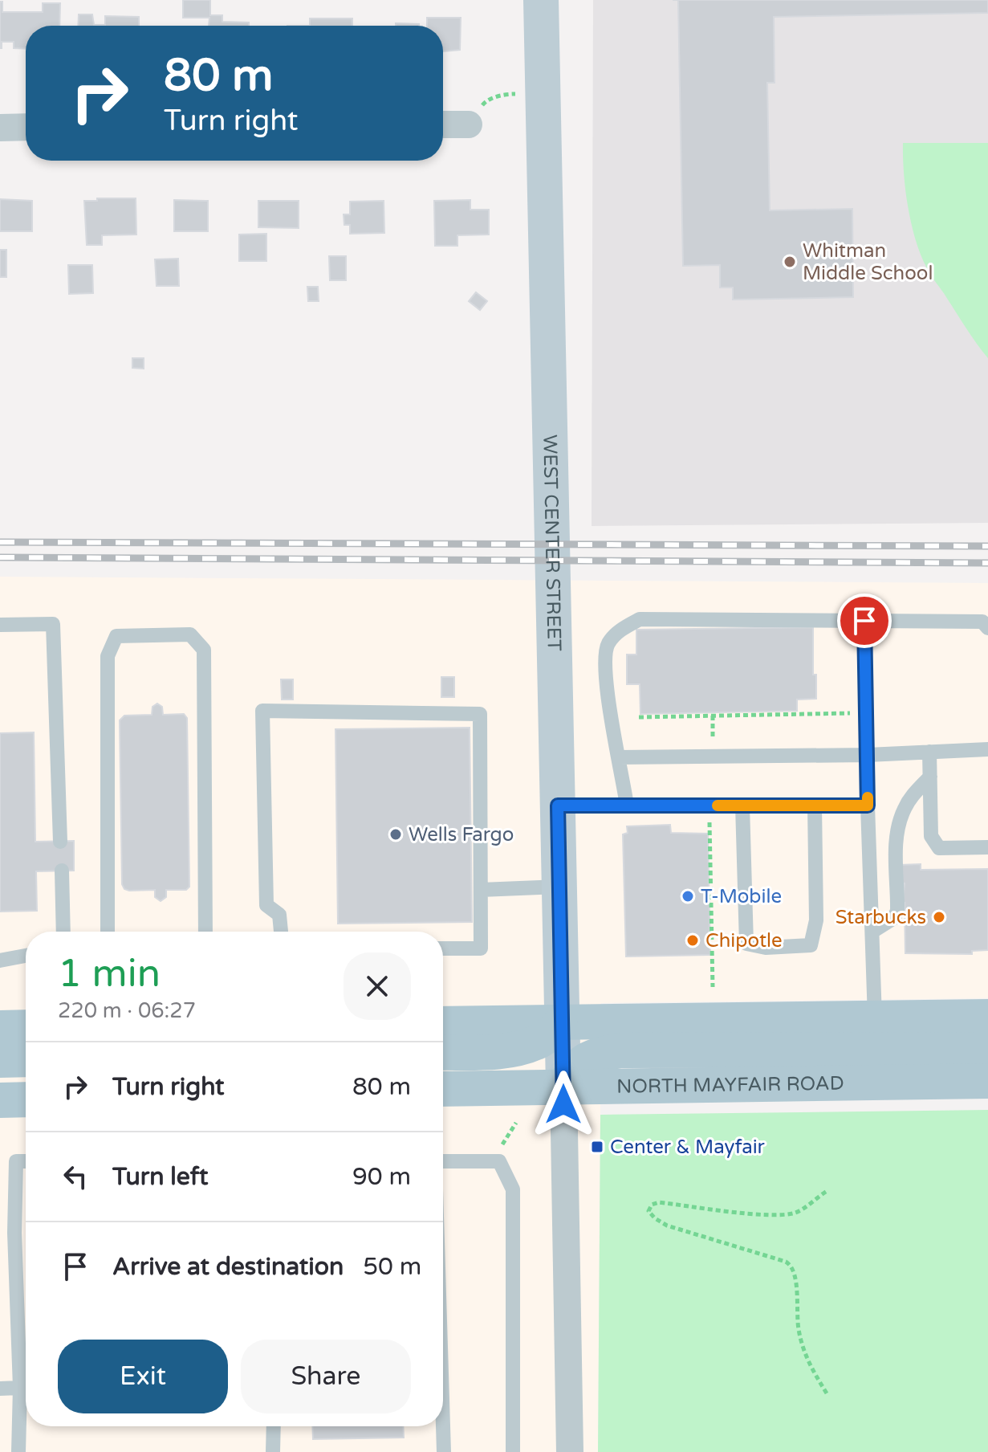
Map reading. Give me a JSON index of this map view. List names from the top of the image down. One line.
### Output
{"streets":{"main road":["NORTH MAYFAIR ROAD"],"street":["WEST CENTER STREET"]},"crossings":[["WEST CENTER STREET","NORTH MAYFAIR ROAD"]],"places":{"other":["Whitman Middle School","Wells Fargo","T-Mobile","Starbucks","Chipotle"],"transit":["Center & Mayfair"]},"page":{"turn":["80 m","Turn right"],"heading":["1 min","220 m · 06:27"],"list":[{"name":"Turn right","value":"80 m"},{"name":"Turn left","value":"90 m"},{"name":"Arrive at destination","value":"50 m"}],"buttons":["Exit","Share"]}}
